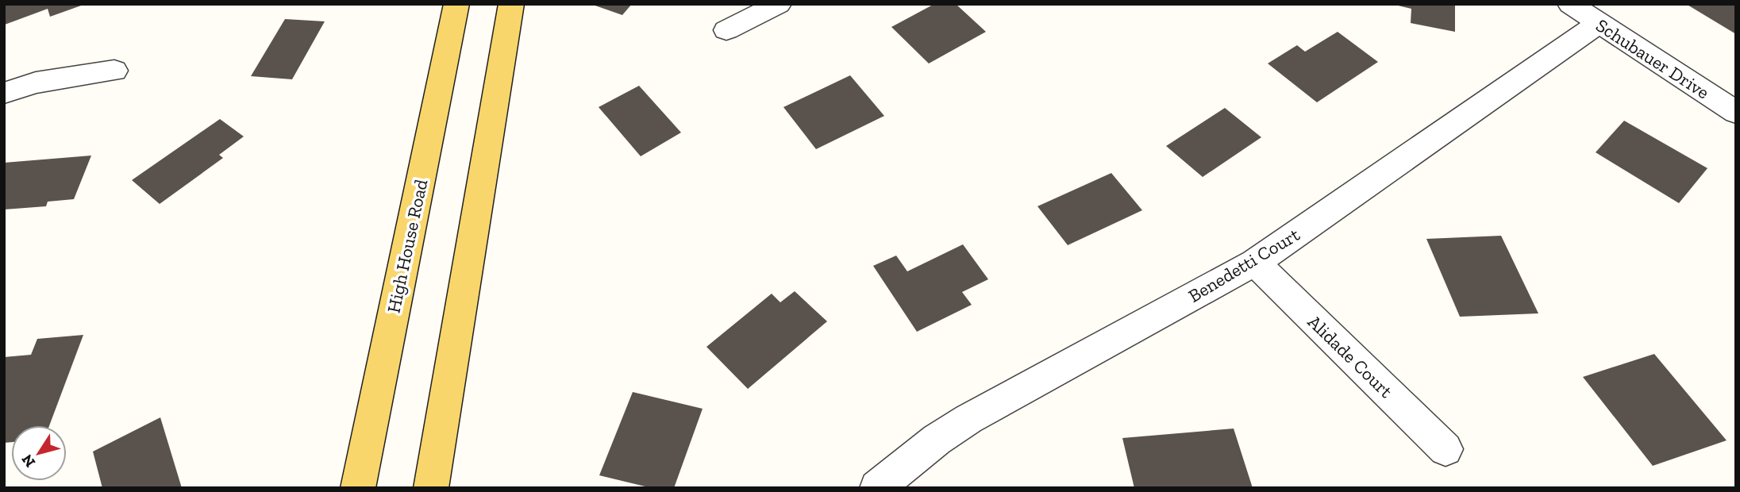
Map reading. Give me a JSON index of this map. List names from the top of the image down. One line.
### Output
{"streets":{"main road":["High House Road"],"street":["Schubauer Drive","Benedetti Court","Alidade Court"]},"crossings":[["Schubauer Drive","Benedetti Court"],["Benedetti Court","Alidade Court"]],"north":"bottom left"}
